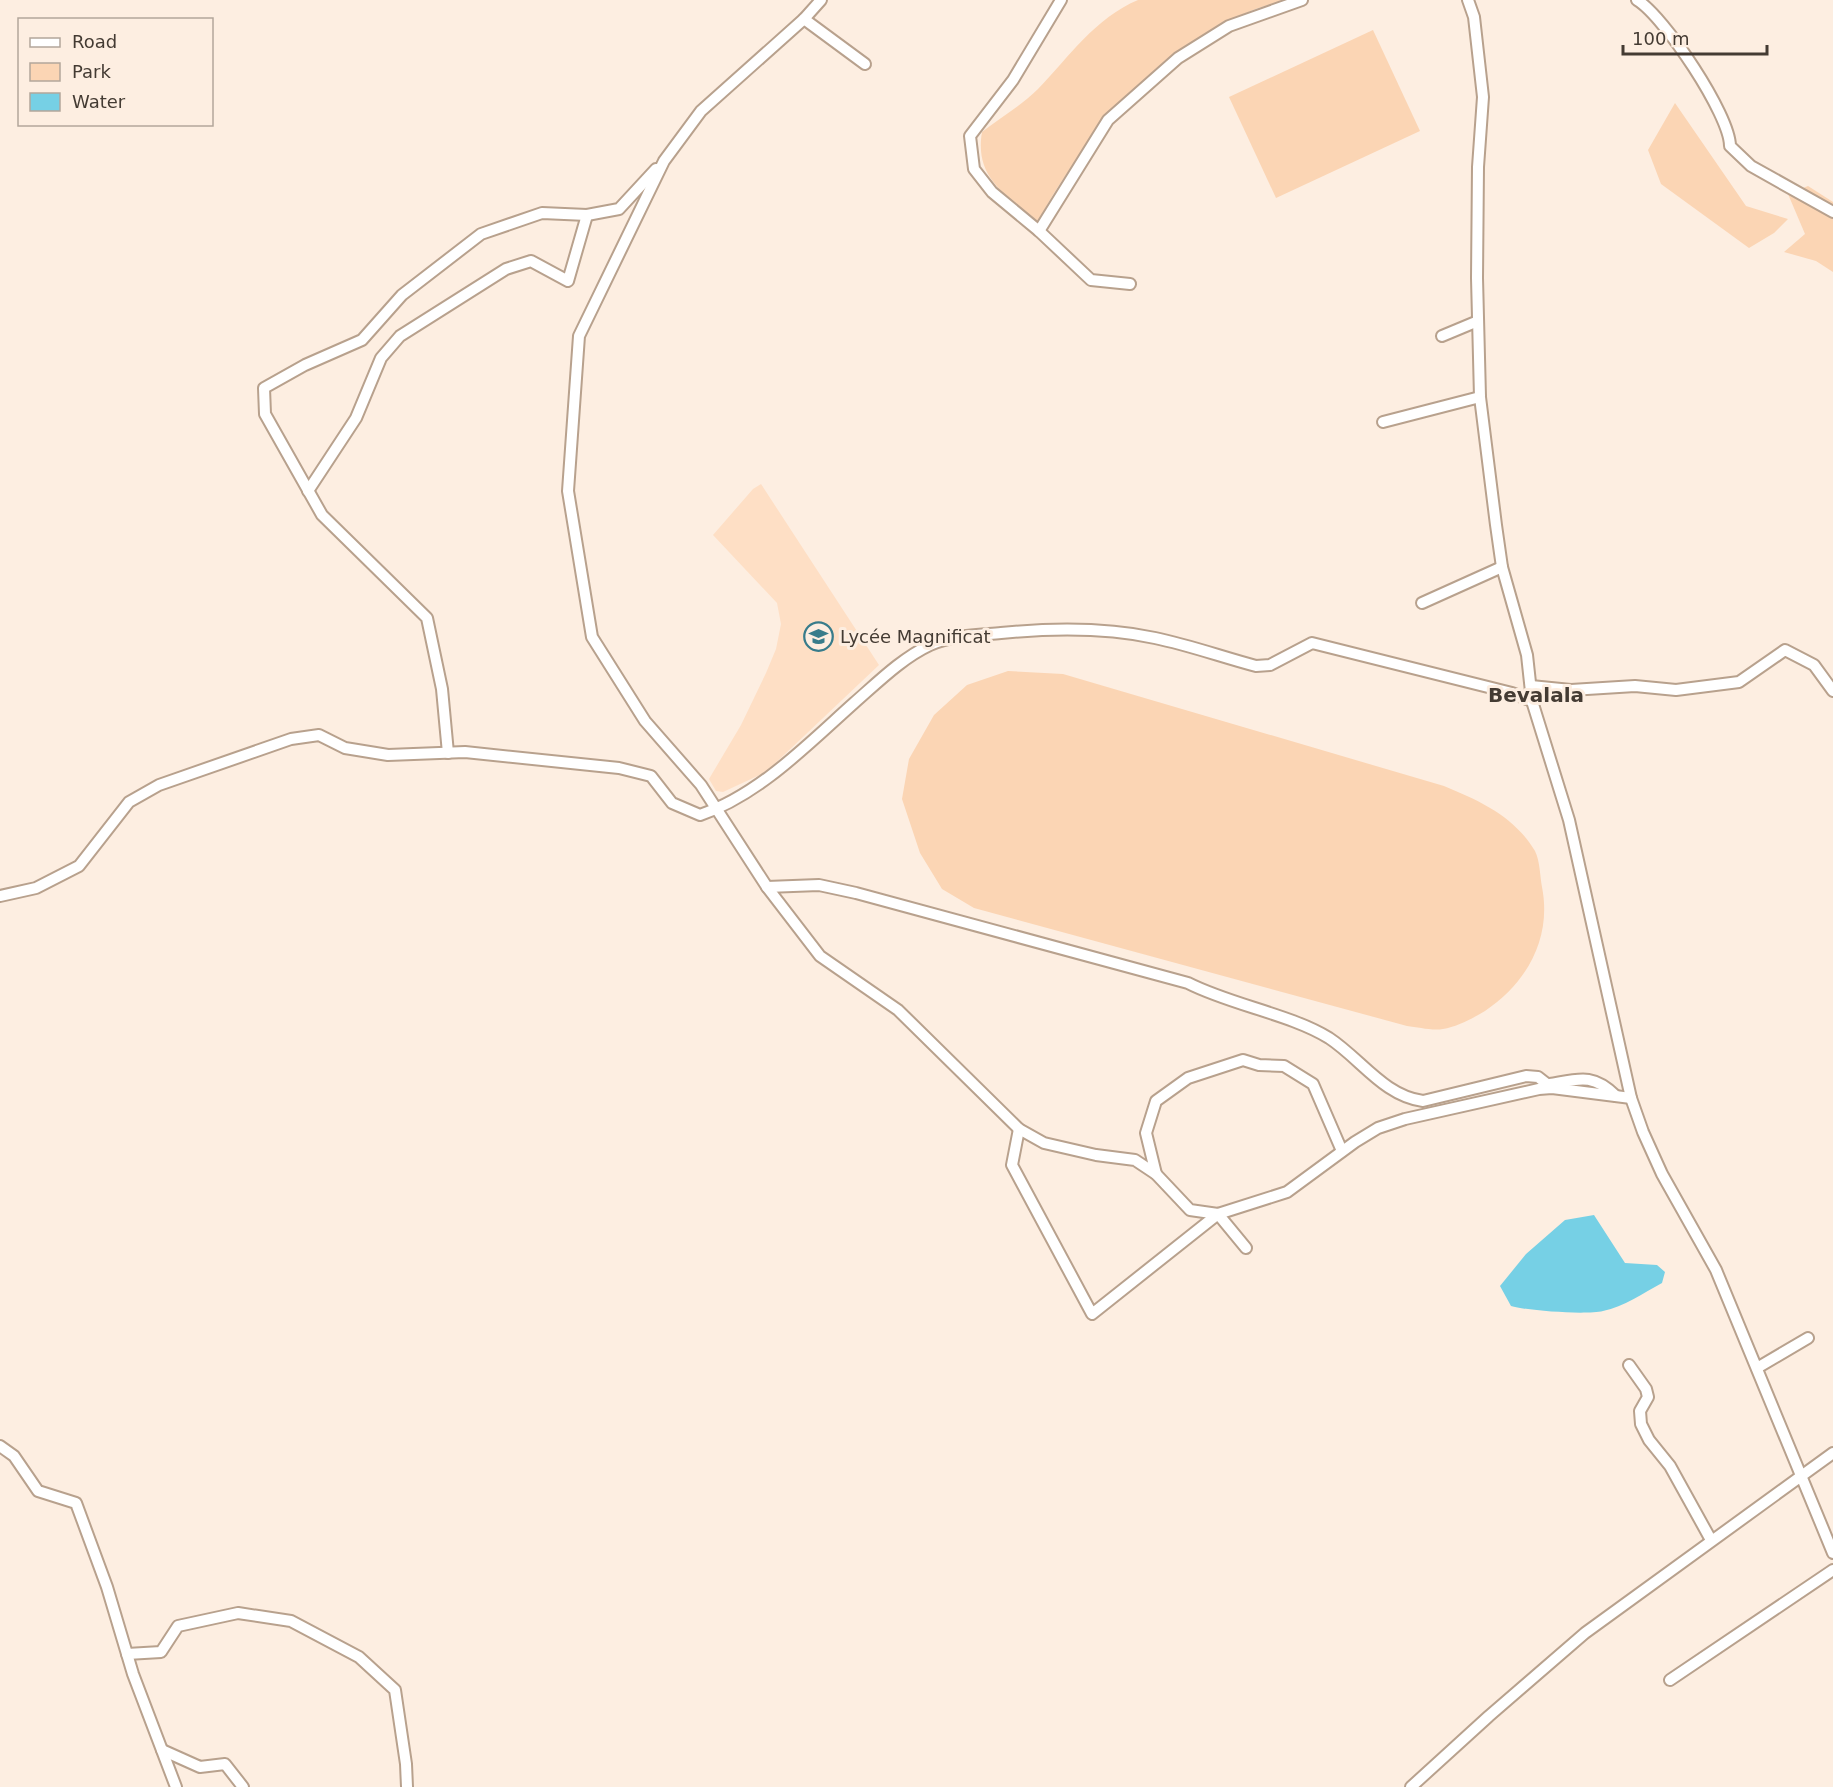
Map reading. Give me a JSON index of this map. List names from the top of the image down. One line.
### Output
{"districts":["Bevalala"],"places":{"school or university":["Lycée Magnificat"]},"legend":["Road","Park","Water"],"scale_bar":"100 m"}
